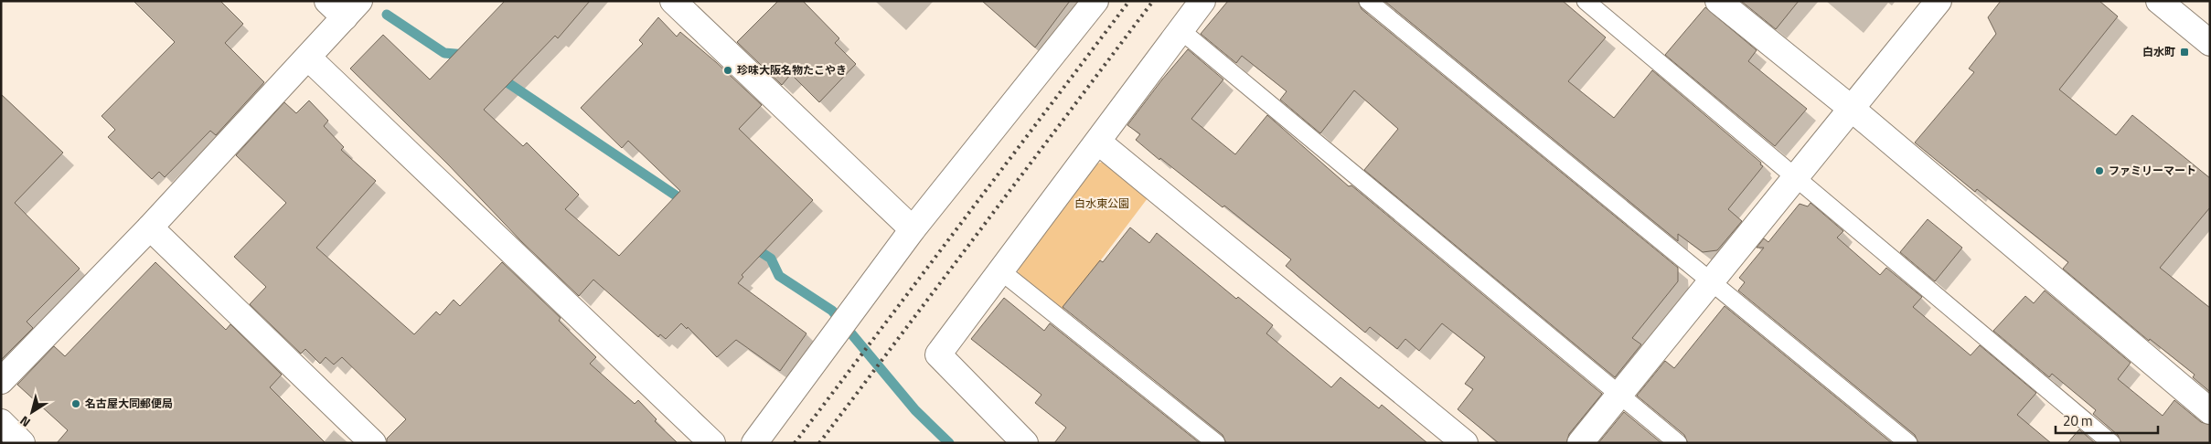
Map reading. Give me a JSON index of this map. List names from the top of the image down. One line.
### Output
{"parks":["白水東公園"],"places":{"transit":["白水町"],"other":["珍味大阪名物たこやき","ファミリーマート","名古屋大同郵便局"]},"scale_bar":"20 m","north":"bottom left"}
